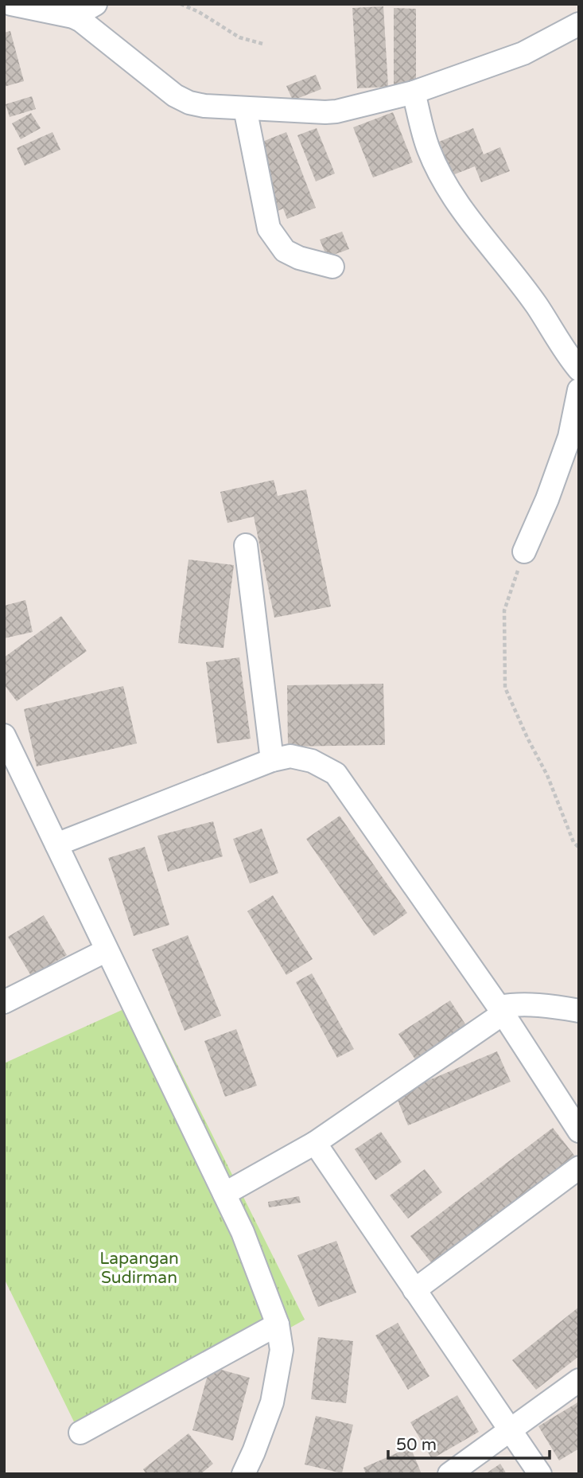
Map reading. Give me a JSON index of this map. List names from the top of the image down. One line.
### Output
{"parks":["Lapangan Sudirman"],"scale_bar":"50 m"}
